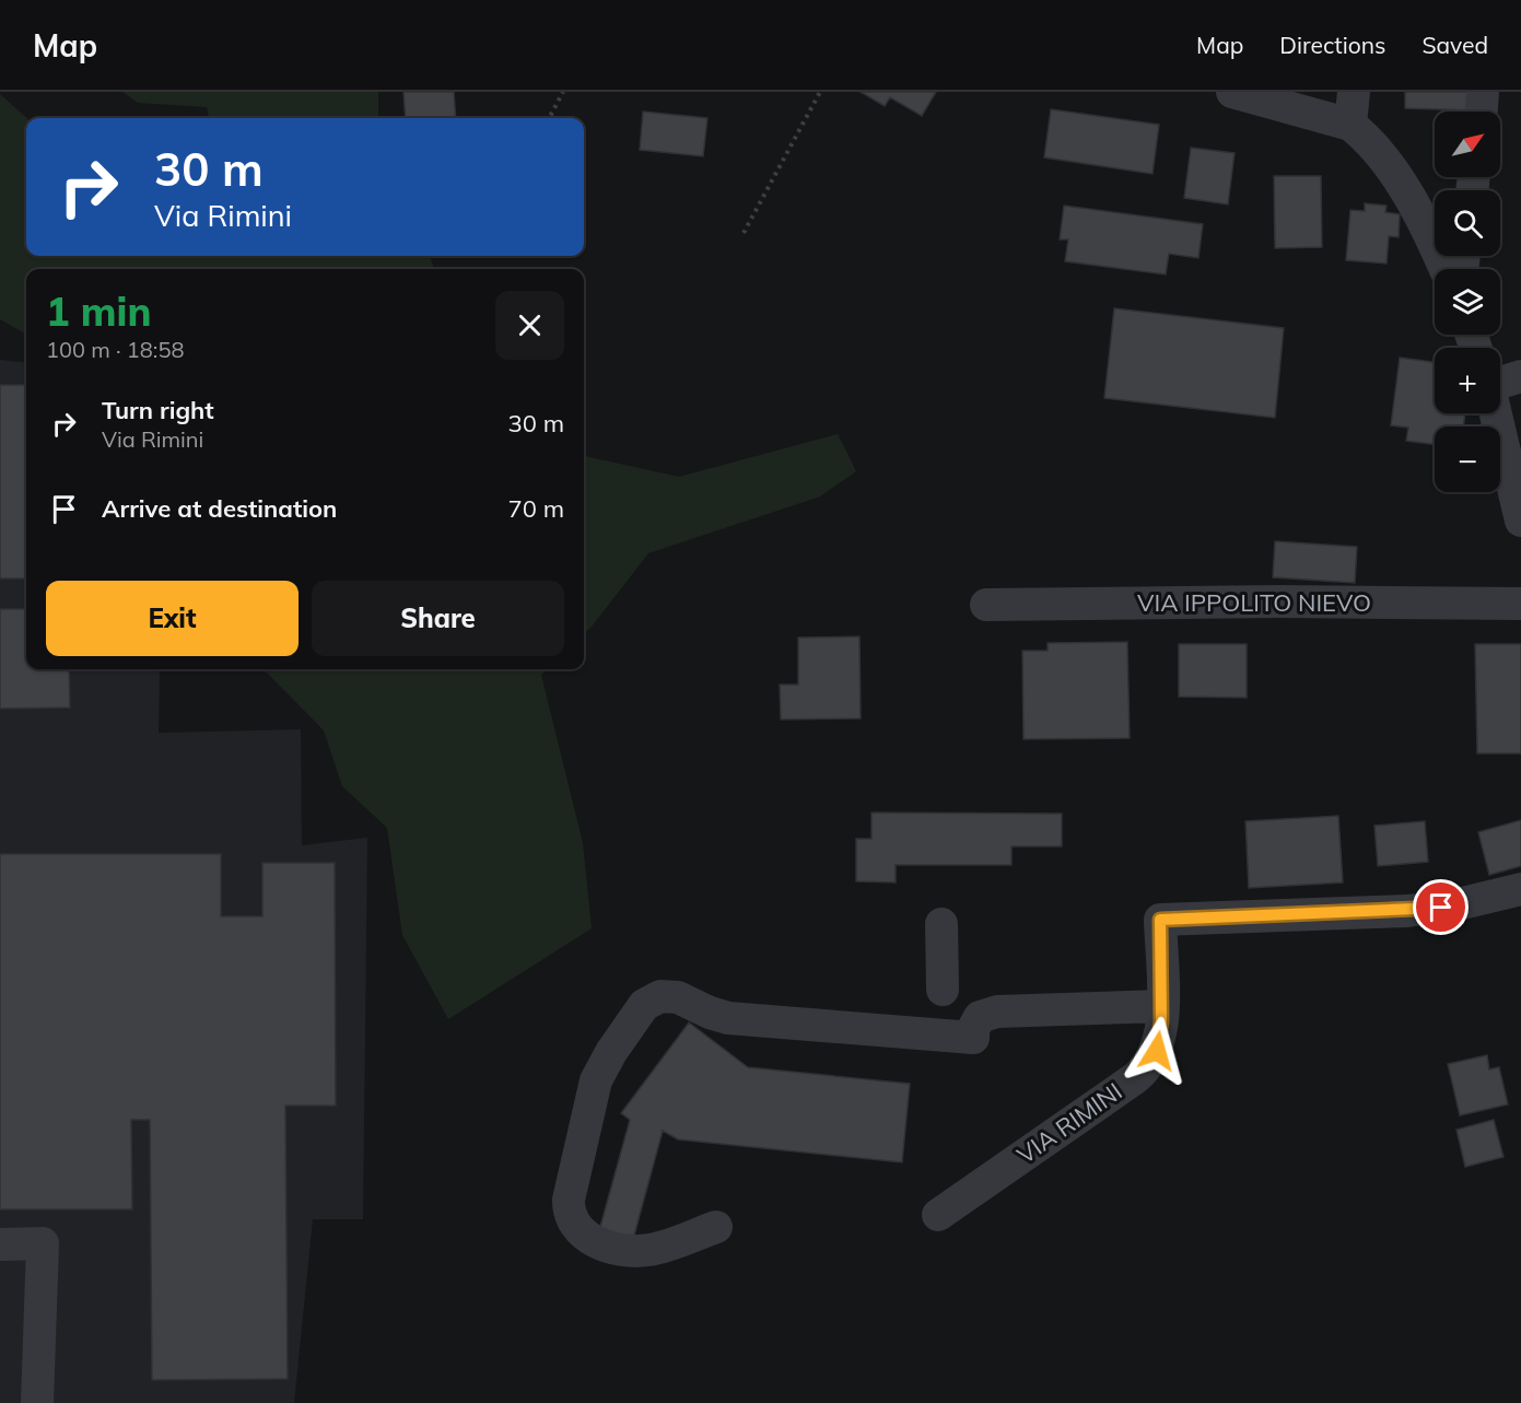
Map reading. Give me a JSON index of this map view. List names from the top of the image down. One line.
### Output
{"streets":{"street":["VIA IPPOLITO NIEVO","VIA RIMINI"]},"north":"top right","page":{"header":"Map","nav":["Map","Directions","Saved"],"map_buttons":["+","−"],"turn":["30 m","Via Rimini"],"heading":["1 min","100 m · 18:58"],"list":[{"name":"Turn right","note":"Via Rimini","value":"30 m"},{"name":"Arrive at destination","value":"70 m"}],"buttons":["Exit","Share"]}}
